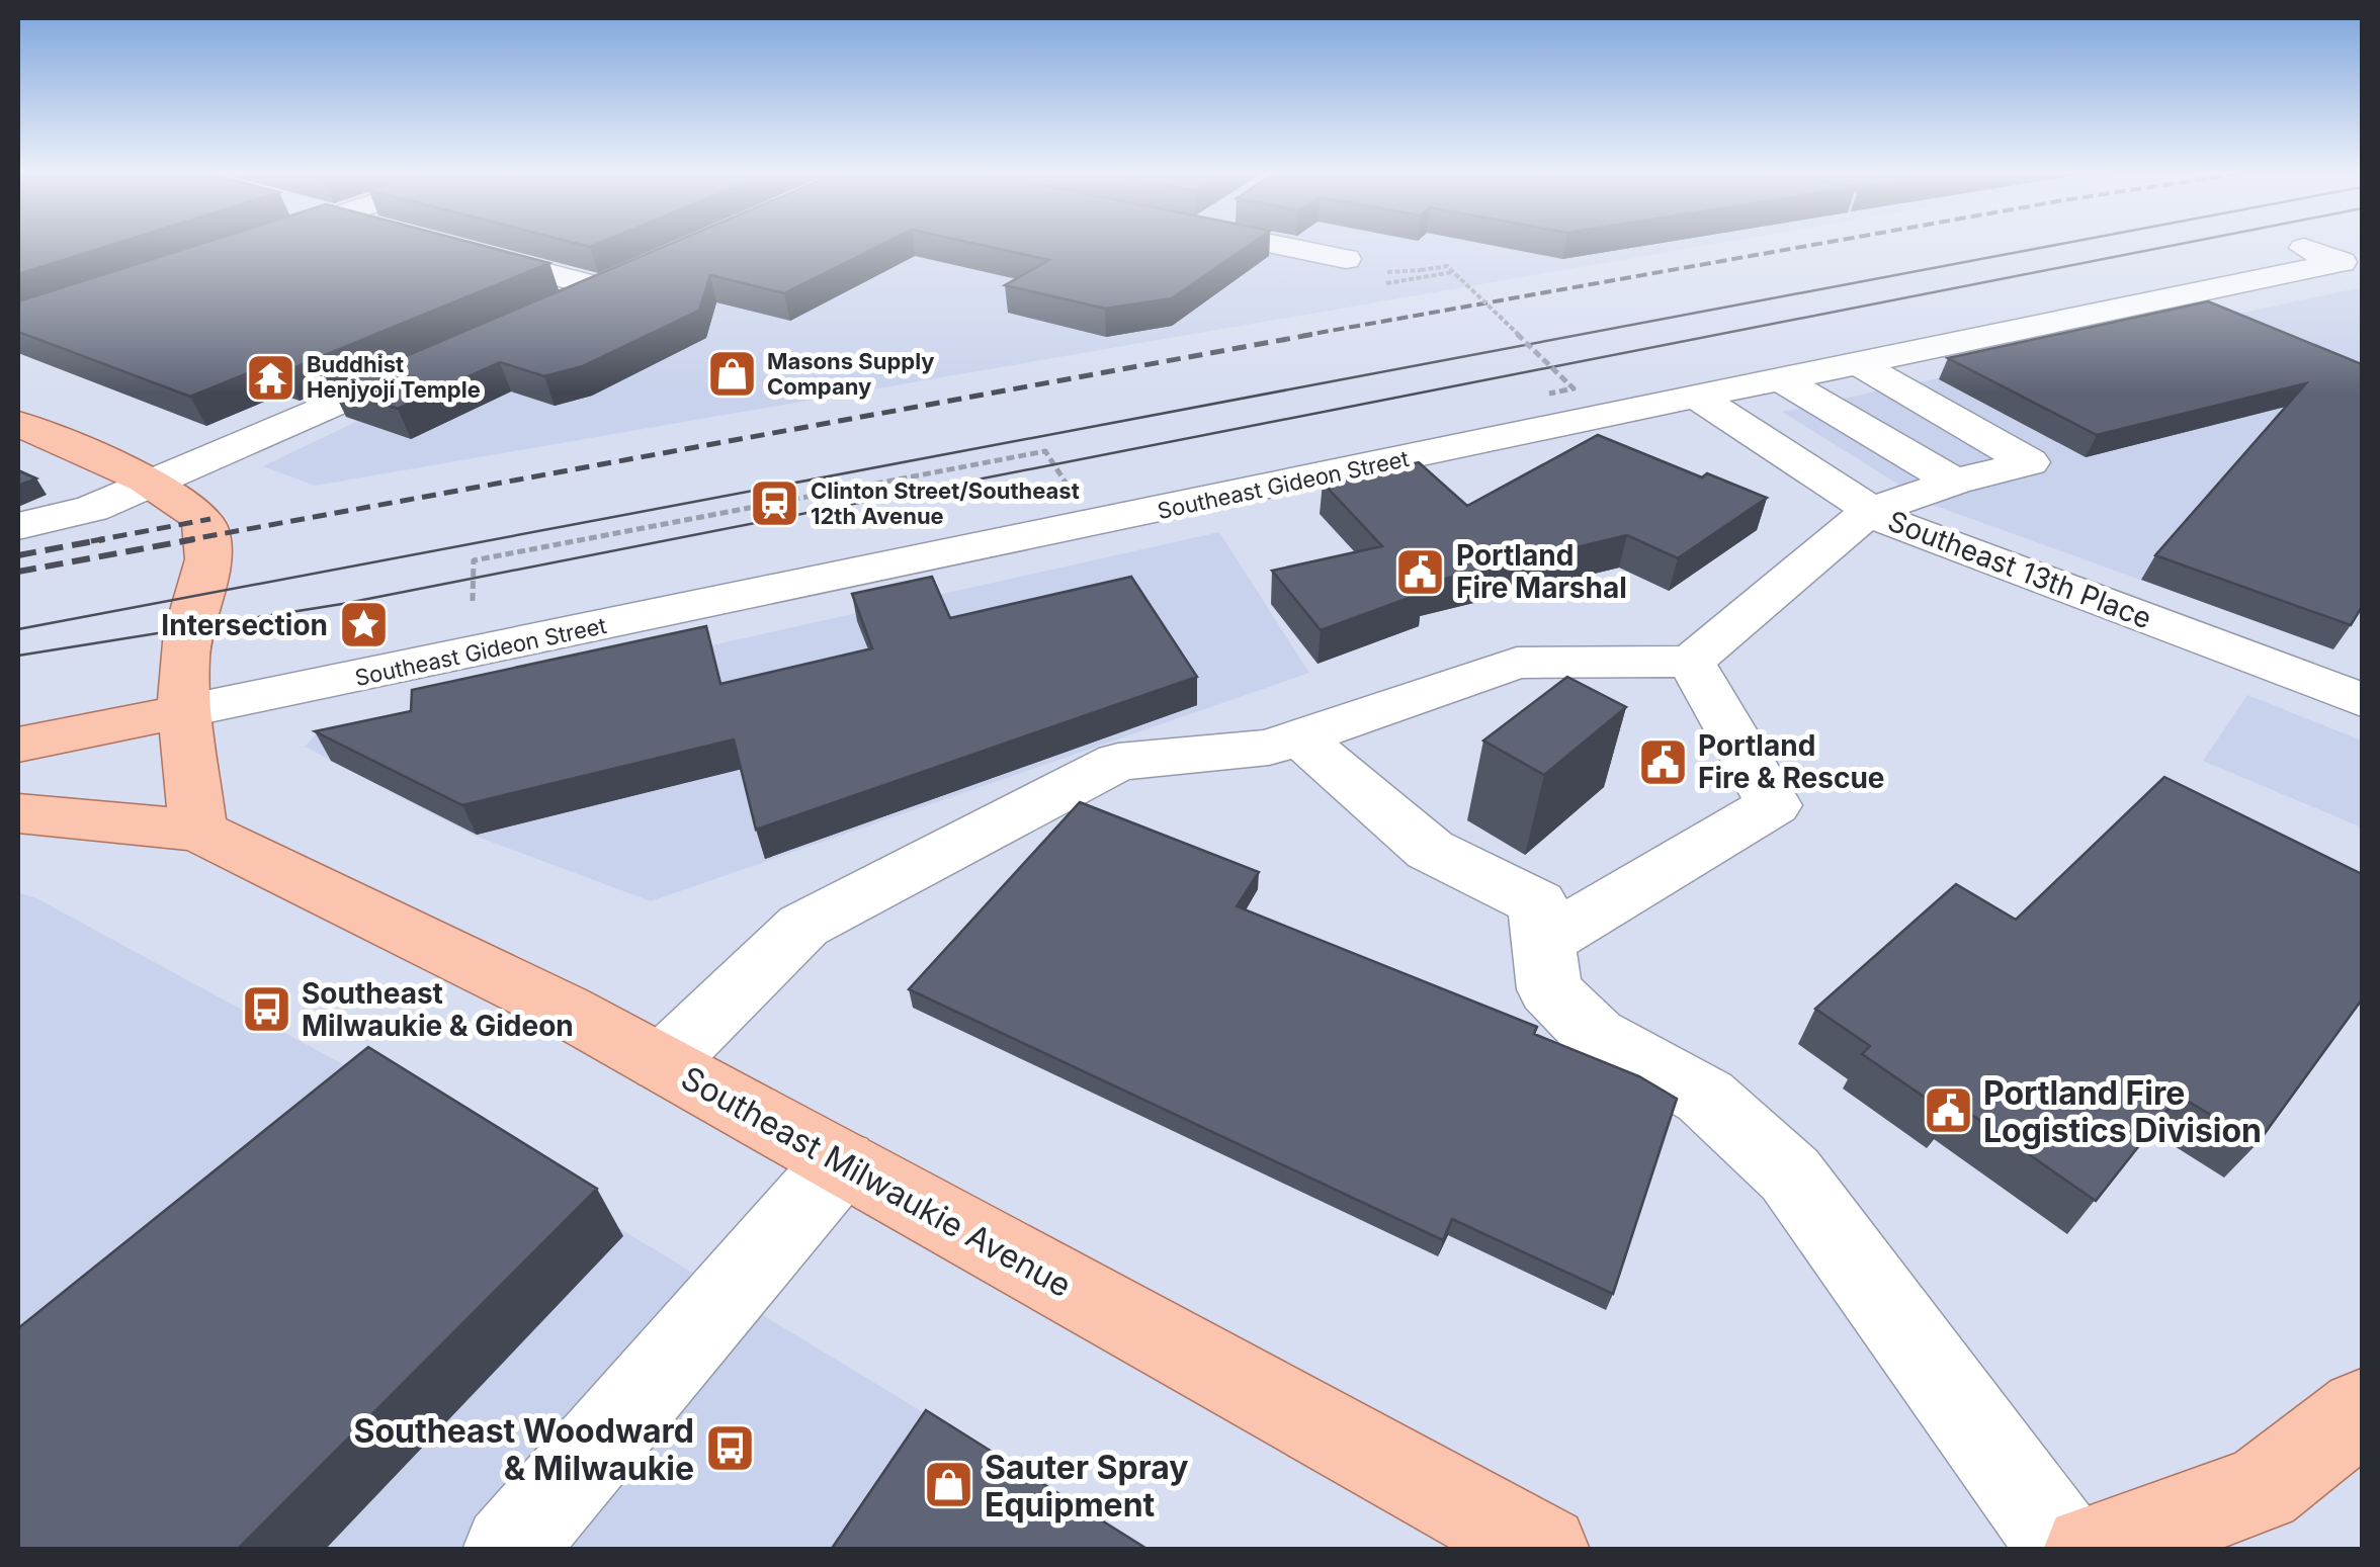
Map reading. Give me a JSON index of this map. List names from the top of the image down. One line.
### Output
{"streets":{"main road":["Southeast Milwaukie Avenue"],"street":["Southeast Gideon Street","Southeast 13th Place"]},"crossings":[["Southeast Gideon Street","Southeast 13th Place"]],"places":{"shop":["Masons Supply Company","Sauter Spray Equipment"],"temple":["Buddhist Henjyoji Temple"],"station":["Clinton Street/Southeast 12th Avenue"],"public building":["Portland Fire Marshal","Portland Fire & Rescue","Portland Fire Logistics Division"],"place":["Intersection"],"bus stop":["Southeast Milwaukie & Gideon","Southeast Woodward & Milwaukie"]}}
